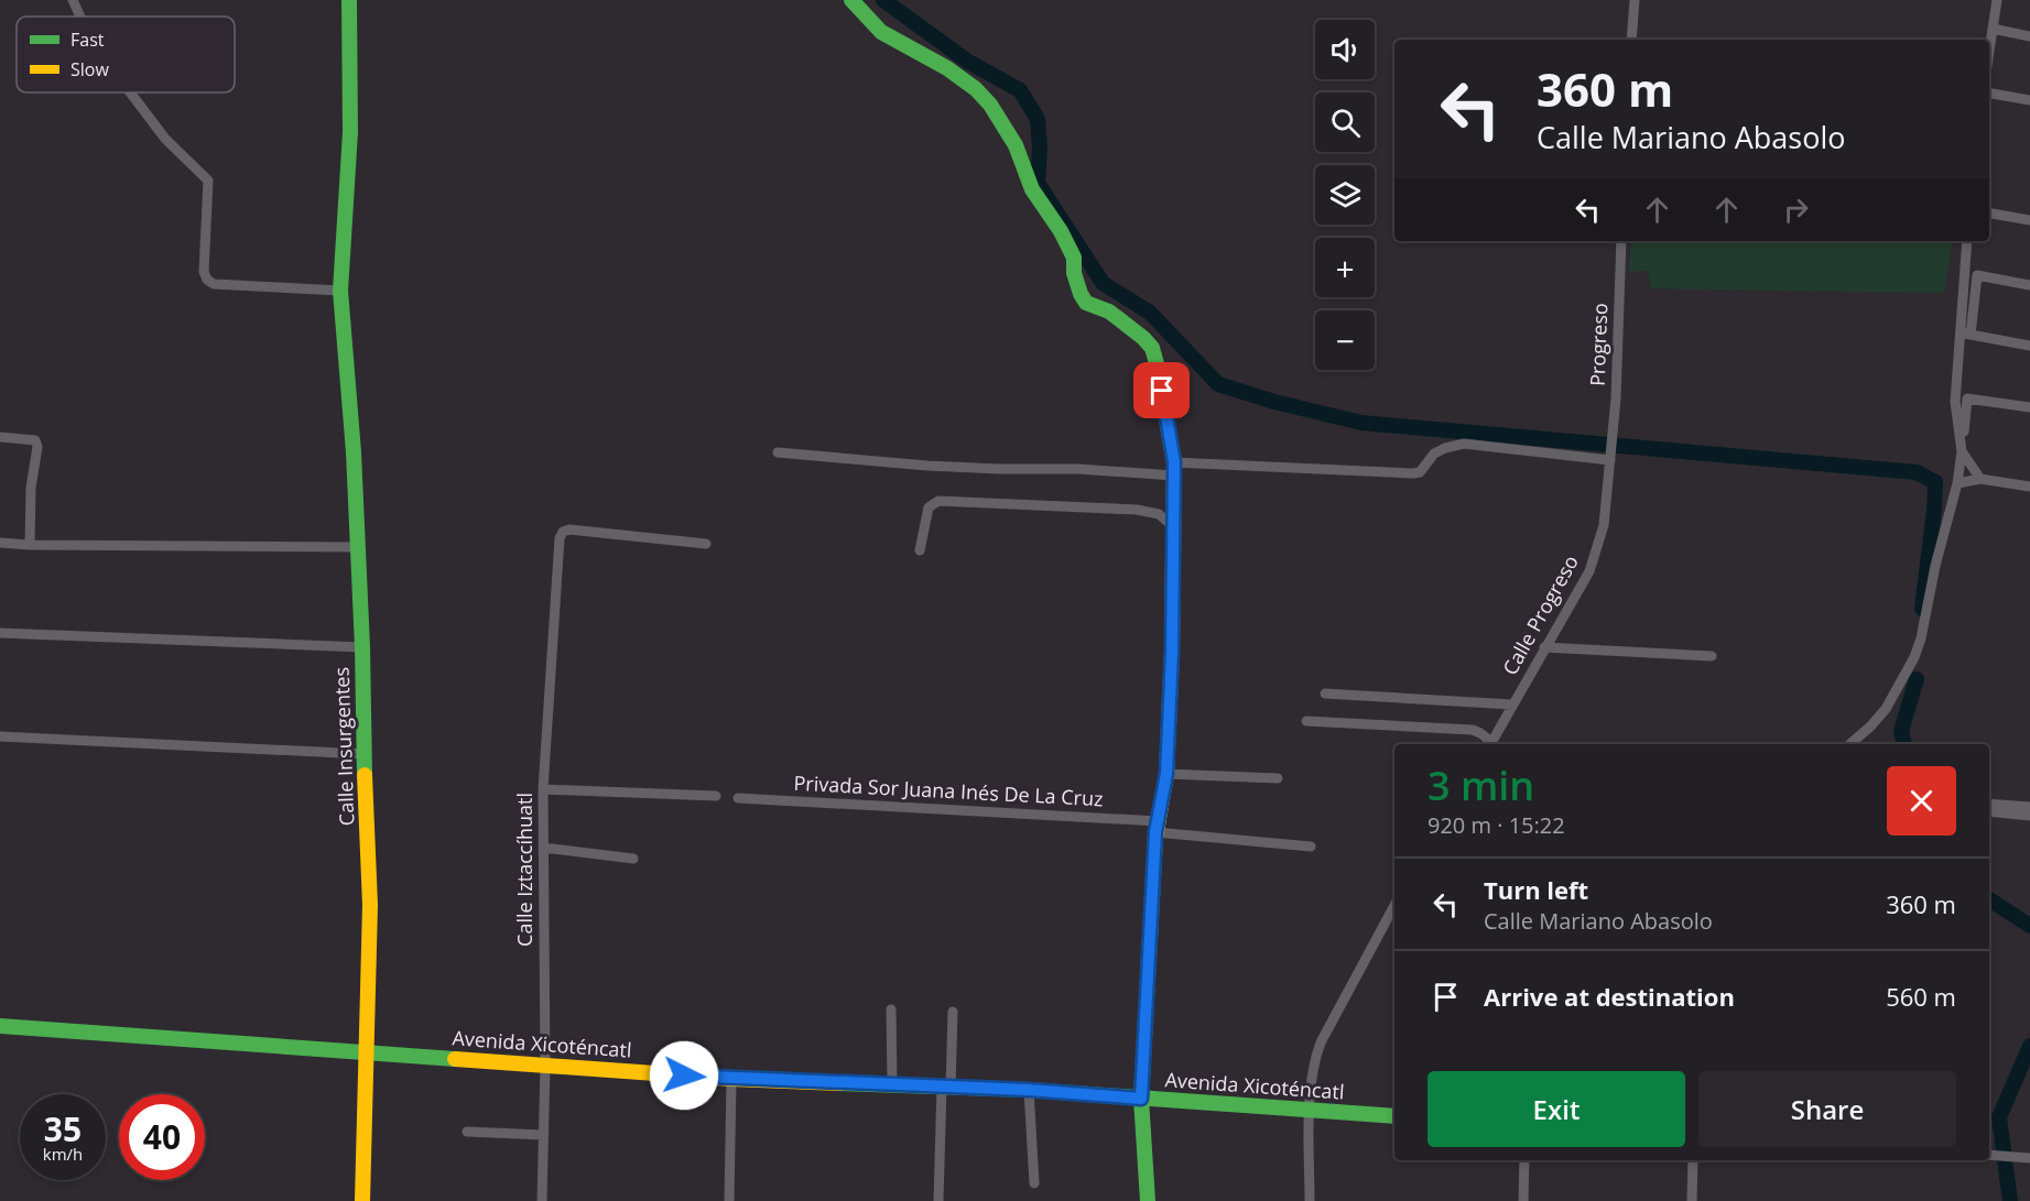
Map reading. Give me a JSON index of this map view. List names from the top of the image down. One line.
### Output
{"streets":{"street":["Progreso","Calle Progreso","Calle Insurgentes","Privada Sor Juana Inés De La Cruz","Calle Iztaccíhuatl","Avenida Xicoténcatl"]},"crossings":[["Progreso","Calle Progreso"],["Calle Insurgentes","Avenida Xicoténcatl"],["Calle Iztaccíhuatl","Avenida Xicoténcatl"]],"legend":["Fast","Slow"],"page":{"map_buttons":["+","−"],"turn":["360 m","Calle Mariano Abasolo"],"heading":["3 min","920 m · 15:22"],"list":[{"name":"Turn left","note":"Calle Mariano Abasolo","value":"360 m"},{"name":"Arrive at destination","value":"560 m"}],"buttons":["Exit","Share"],"speed":"35 km/h","limit":"40"}}
